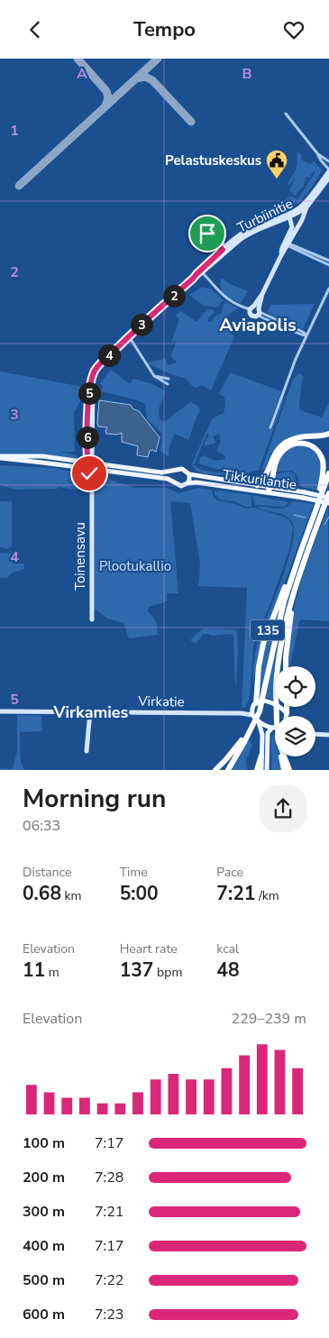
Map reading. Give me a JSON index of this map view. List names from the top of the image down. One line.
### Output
{"streets":{"highway":["135"],"main road":["Tikkurilantie"],"street":["Turbiinitie","Toinensavu","Virkatie"]},"crossings":[["Turbiinitie","Toinensavu"],["135","Virkatie"]],"districts":["Aviapolis","Virkamies"],"parks":["Plootukallio"],"places":{"public building":["Pelastuskeskus"]},"page":{"header":"Tempo","pins":["2","3","4","5","6"],"heading":["Morning run","06:33"],"stats":[["Distance","0.68 km"],["Time","5:00"],["Pace","7:21 /km"],["Elevation","11 m"],["Heart rate","137 bpm"],["kcal","48"]],"chart":["Elevation","229–239 m"],"list":[{"name":"100 m","note":"7:17"},{"name":"200 m","note":"7:28"},{"name":"300 m","note":"7:21"},{"name":"400 m","note":"7:17"},{"name":"500 m","note":"7:22"},{"name":"600 m","note":"7:23"}]},"grid":{"columns":["A","B"],"rows":["1","2","3","4","5"]}}
